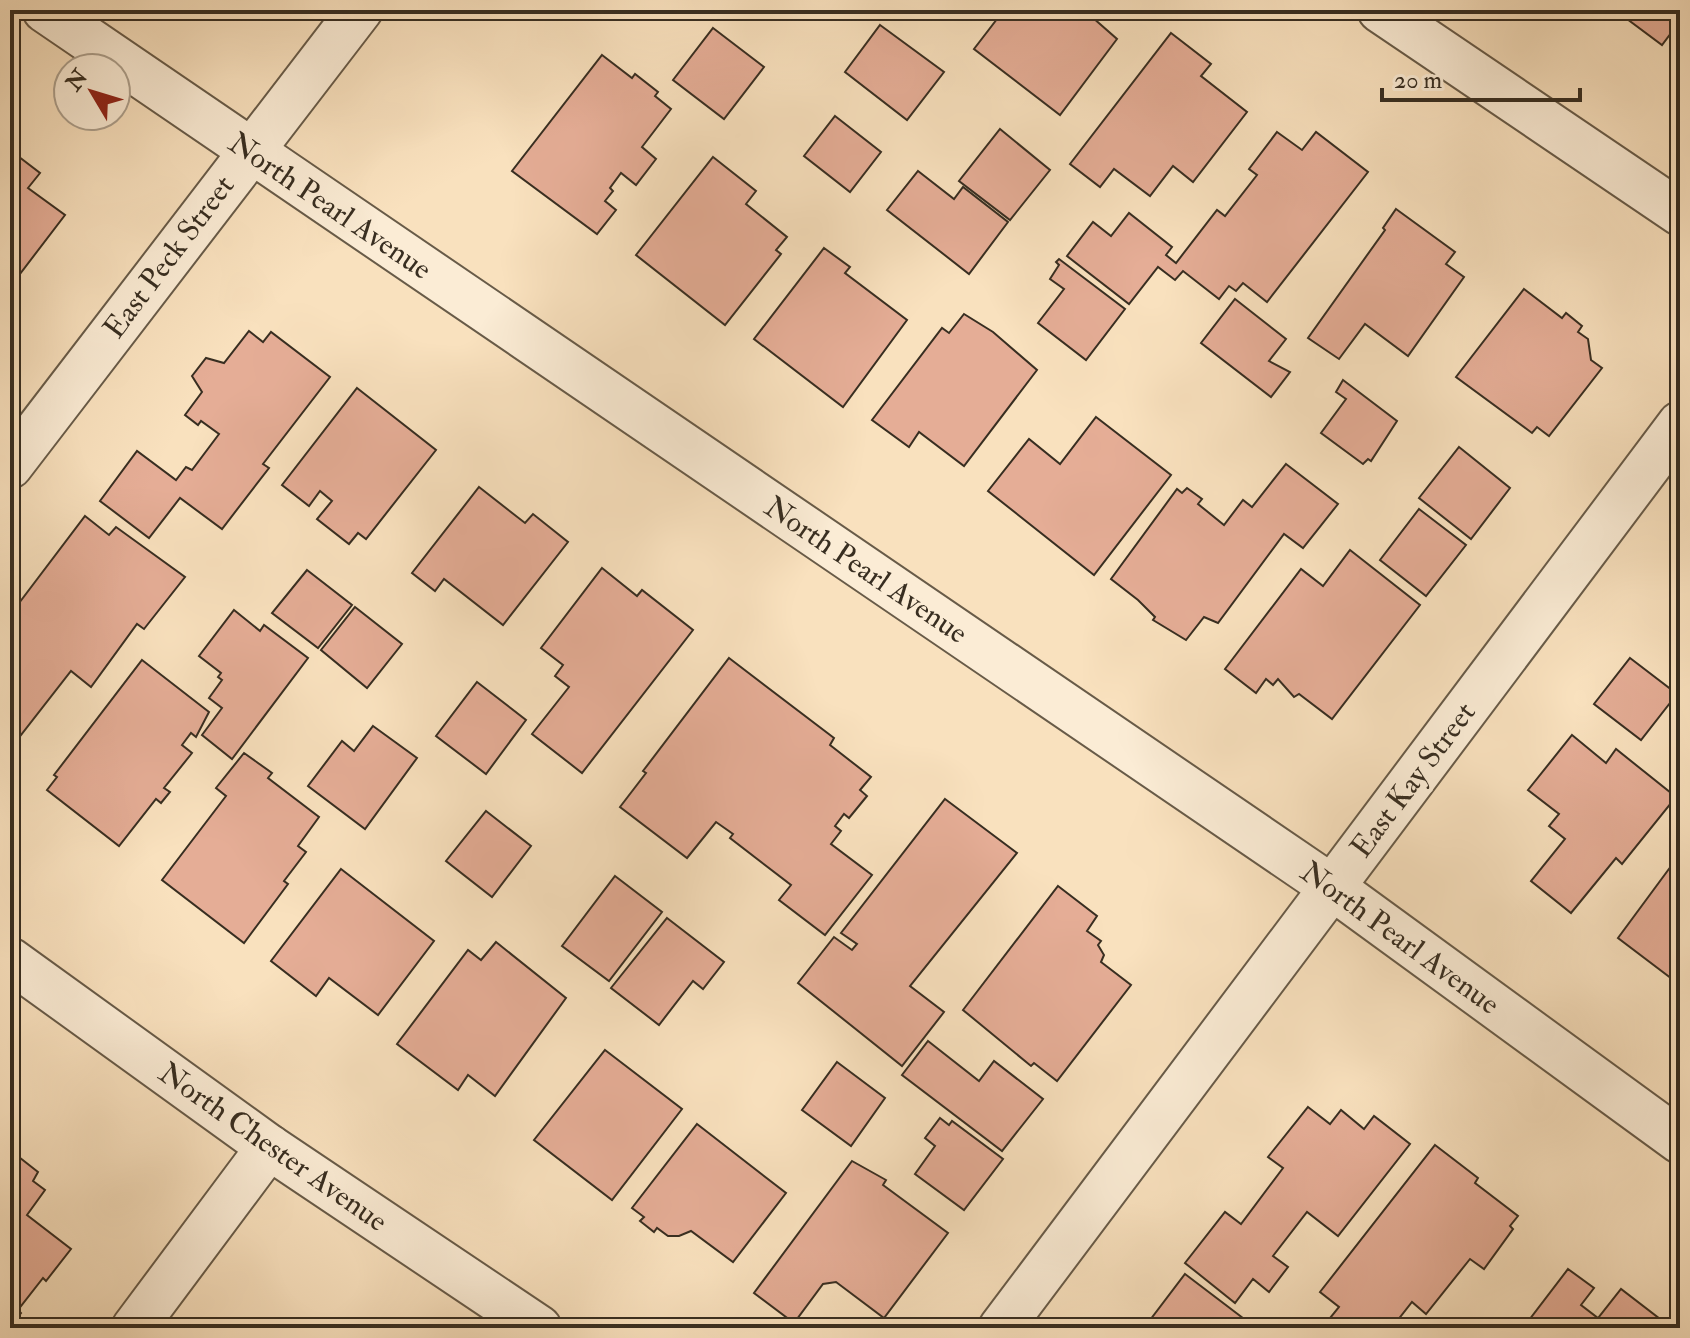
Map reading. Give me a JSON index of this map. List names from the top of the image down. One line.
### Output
{"streets":{"street":["North Pearl Avenue","East Peck Street","East Kay Street","North Chester Avenue"]},"crossings":[["North Pearl Avenue","East Peck Street"],["North Pearl Avenue","East Kay Street"]],"scale_bar":"20 m","north":"top left"}
